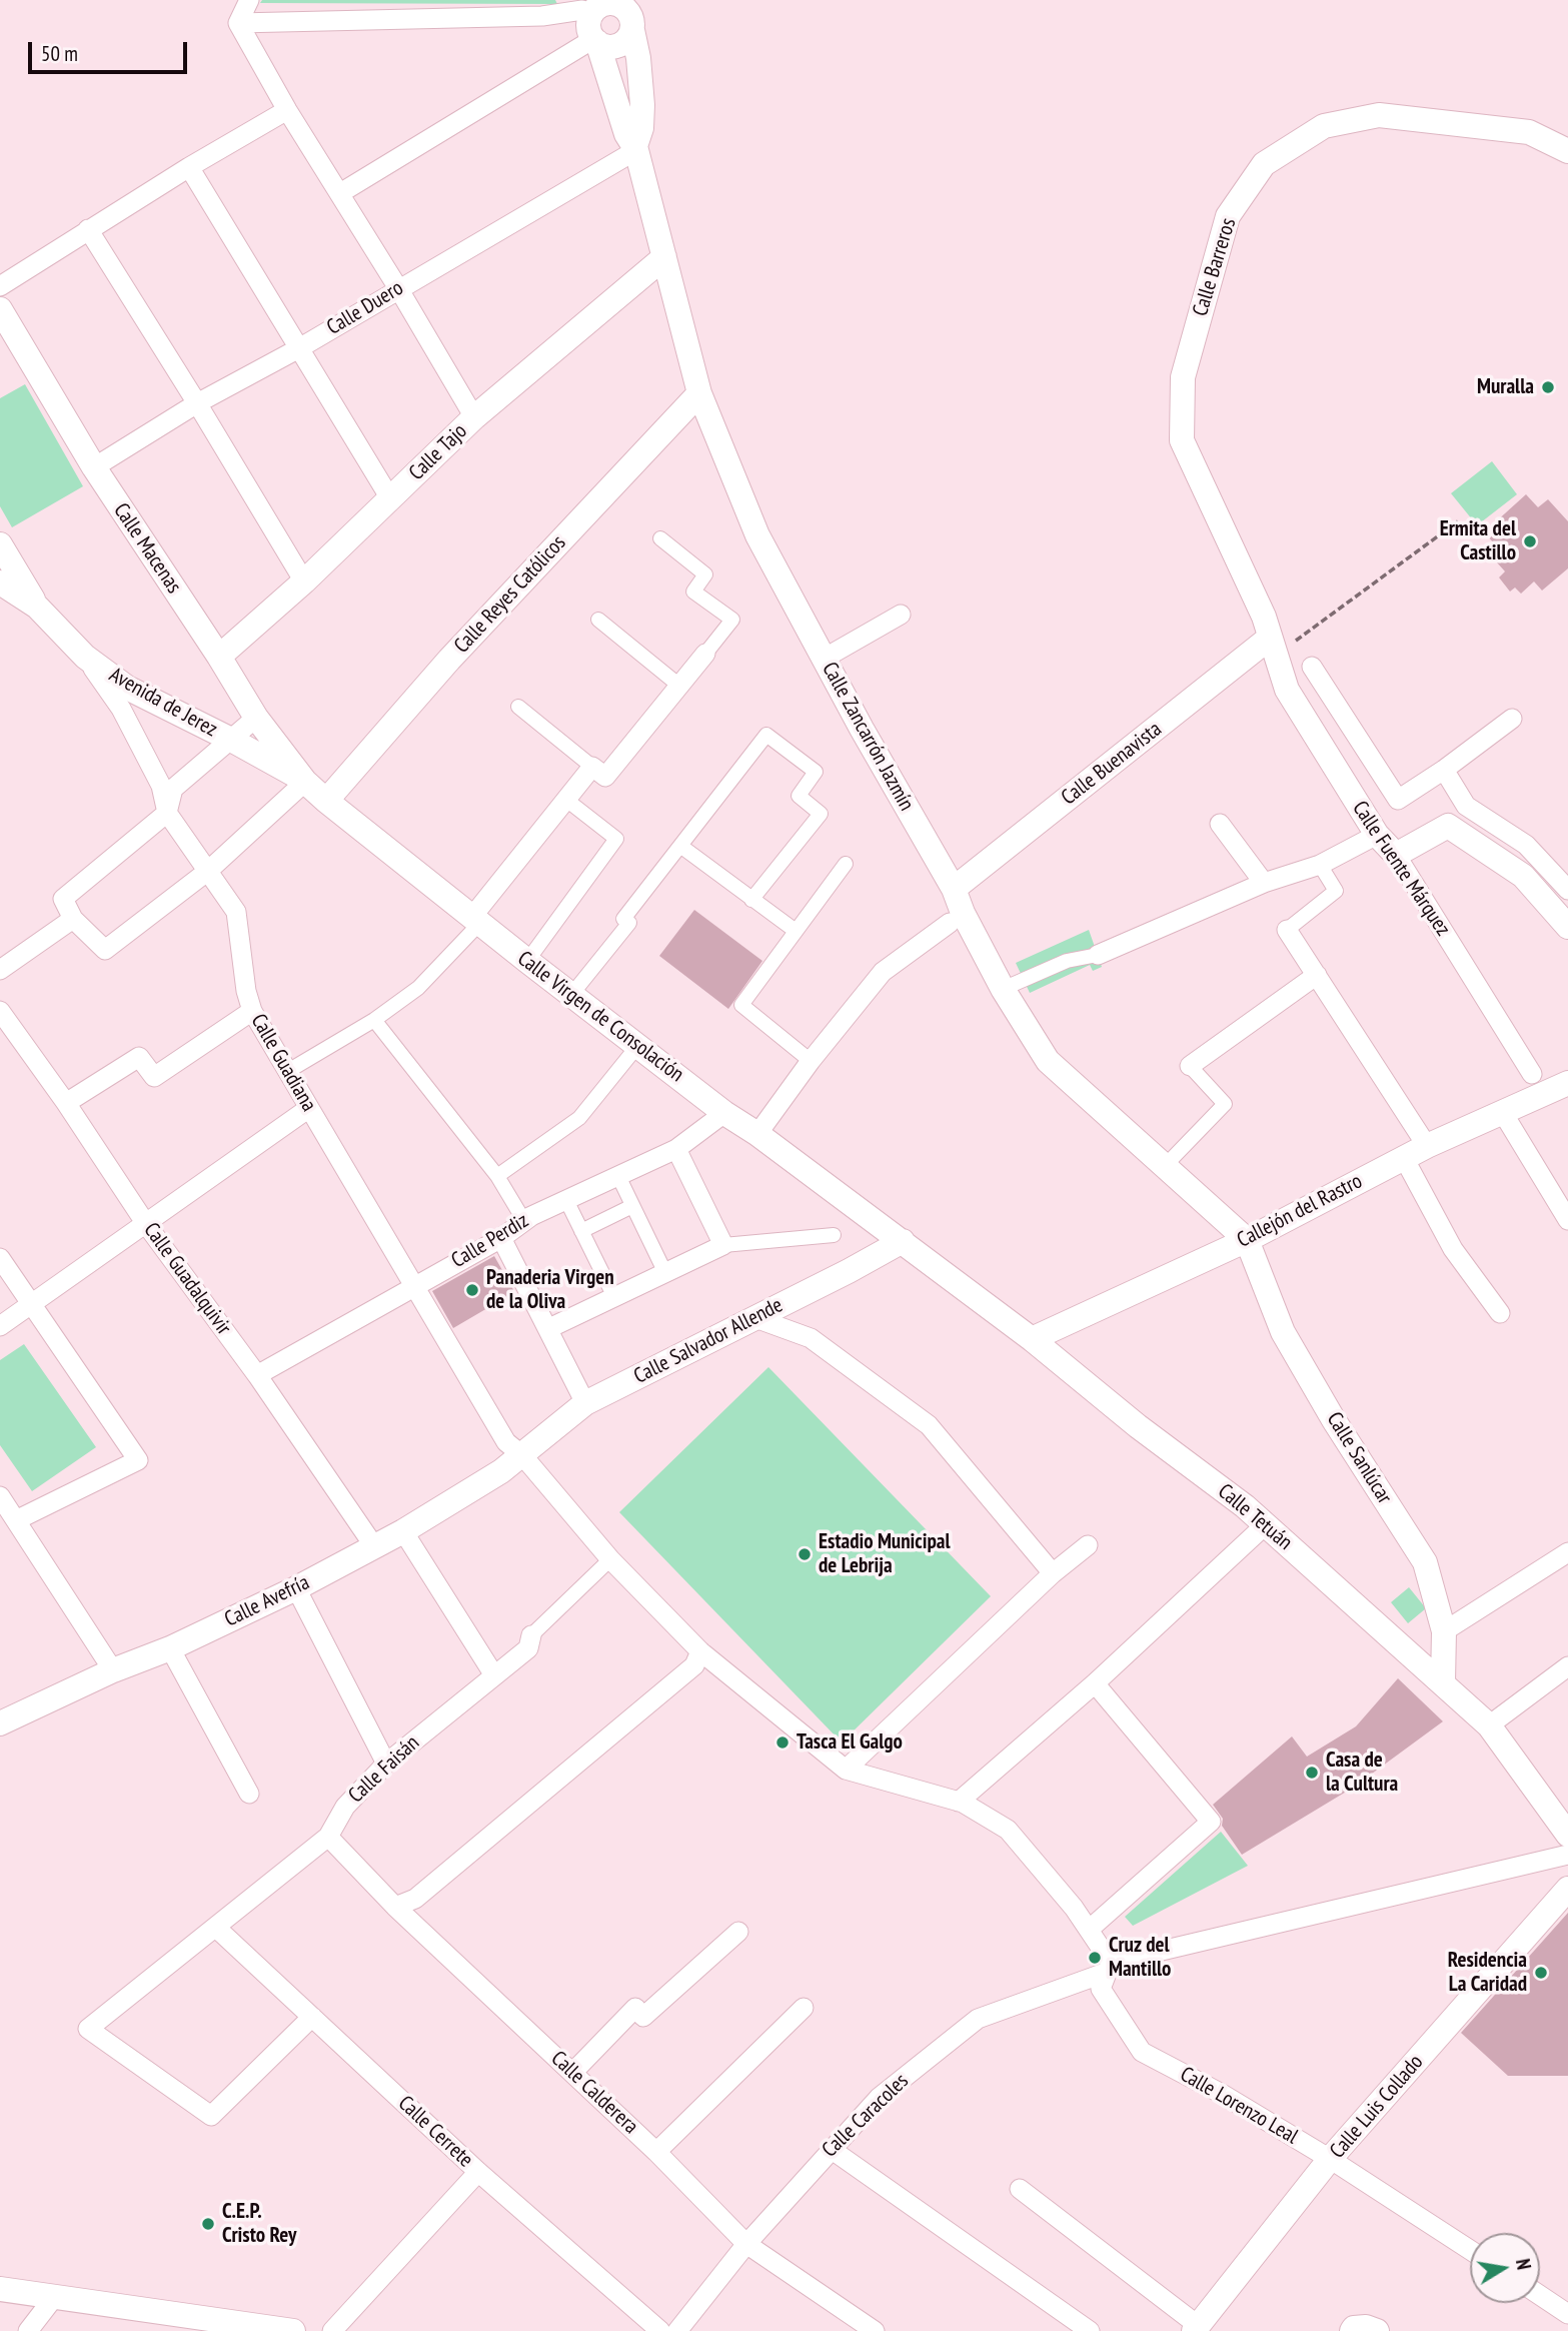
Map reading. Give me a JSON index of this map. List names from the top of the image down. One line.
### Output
{"streets":{"street":["Calle Barreros","Calle Duero","Calle Tajo","Calle Macenas","Calle Reyes Católicos","Avenida de Jerez","Calle Zancarrón Jazmín","Calle Buenavista","Calle Fuente Márquez","Calle Virgen de Consolación","Calle Guadiana","Callejón del Rastro","Calle Perdiz","Calle Guadalquivir","Calle Salvador Allende","Calle Sanlúcar","Calle Tetuán","Calle Avefría","Calle Faisán","Calle Calderera","Calle Lorenzo Leal","Calle Luis Collado","Calle Caracoles","Calle Cerrete"]},"crossings":[["Calle Barreros","Calle Buenavista"],["Calle Barreros","Calle Fuente Márquez"],["Calle Duero","Calle Macenas"],["Calle Duero","Calle Zancarrón Jazmín"],["Calle Tajo","Calle Macenas"],["Calle Tajo","Calle Zancarrón Jazmín"],["Calle Macenas","Avenida de Jerez"],["Calle Macenas","Calle Virgen de Consolación"],["Calle Reyes Católicos","Calle Zancarrón Jazmín"],["Calle Reyes Católicos","Calle Virgen de Consolación"],["Avenida de Jerez","Calle Virgen de Consolación"],["Avenida de Jerez","Calle Guadiana"],["Calle Zancarrón Jazmín","Calle Buenavista"],["Calle Zancarrón Jazmín","Callejón del Rastro"],["Calle Zancarrón Jazmín","Calle Sanlúcar"],["Calle Buenavista","Calle Fuente Márquez"],["Calle Fuente Márquez","Callejón del Rastro"],["Calle Virgen de Consolación","Calle Perdiz"],["Calle Virgen de Consolación","Calle Salvador Allende"],["Calle Virgen de Consolación","Calle Tetuán"],["Calle Guadiana","Calle Perdiz"],["Calle Guadiana","Calle Salvador Allende"],["Calle Guadiana","Calle Avefría"],["Calle Guadiana","Calle Faisán"],["Callejón del Rastro","Calle Sanlúcar"],["Callejón del Rastro","Calle Tetuán"],["Calle Perdiz","Calle Guadalquivir"],["Calle Guadalquivir","Calle Avefría"],["Calle Salvador Allende","Calle Tetuán"],["Calle Salvador Allende","Calle Avefría"],["Calle Sanlúcar","Calle Tetuán"],["Calle Faisán","Calle Calderera"],["Calle Faisán","Calle Cerrete"],["Calle Calderera","Calle Caracoles"],["Calle Lorenzo Leal","Calle Luis Collado"],["Calle Lorenzo Leal","Calle Caracoles"]],"places":["Muralla","Ermita del Castillo","Panaderia Virgen de la Oliva","Estadio Municipal de Lebrija","Tasca El Galgo","Casa de la Cultura","Cruz del Mantillo","Residencia La Caridad","C.E.P. Cristo Rey"],"scale_bar":"50 m","north":"right"}
